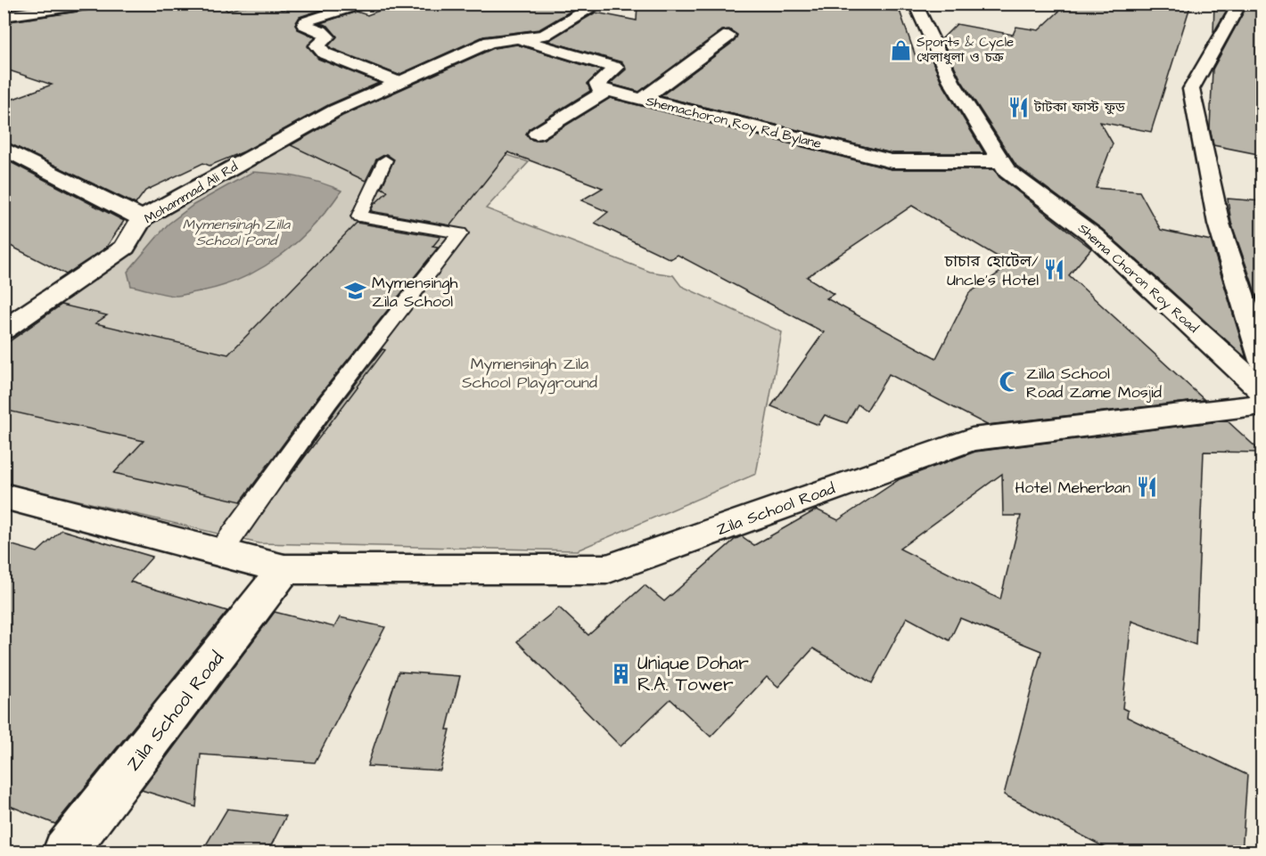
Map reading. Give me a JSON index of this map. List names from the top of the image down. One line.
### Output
{"streets":{"street":["Shemachoron Roy Rd Bylane","Mohammad Ali Rd","Shema Choron Roy Road","Zila School Road"]},"crossings":[["Shemachoron Roy Rd Bylane","Shema Choron Roy Road"]],"water":["Mymensingh Zilla School Pond"],"parks":["Mymensingh Zila School Playground"],"places":{"shop":["Sports & Cycle খেলাধুলা ও চক্র"],"restaurant":["টাটকা ফাস্ট ফুড","চাচার হোটেল/ Uncle's Hotel","Hotel Meherban"],"school or university":["Mymensingh Zila School"],"mosque":["Zilla School Road Zame Mosjid"],"building":["Unique Dohar R.A. Tower"]}}
